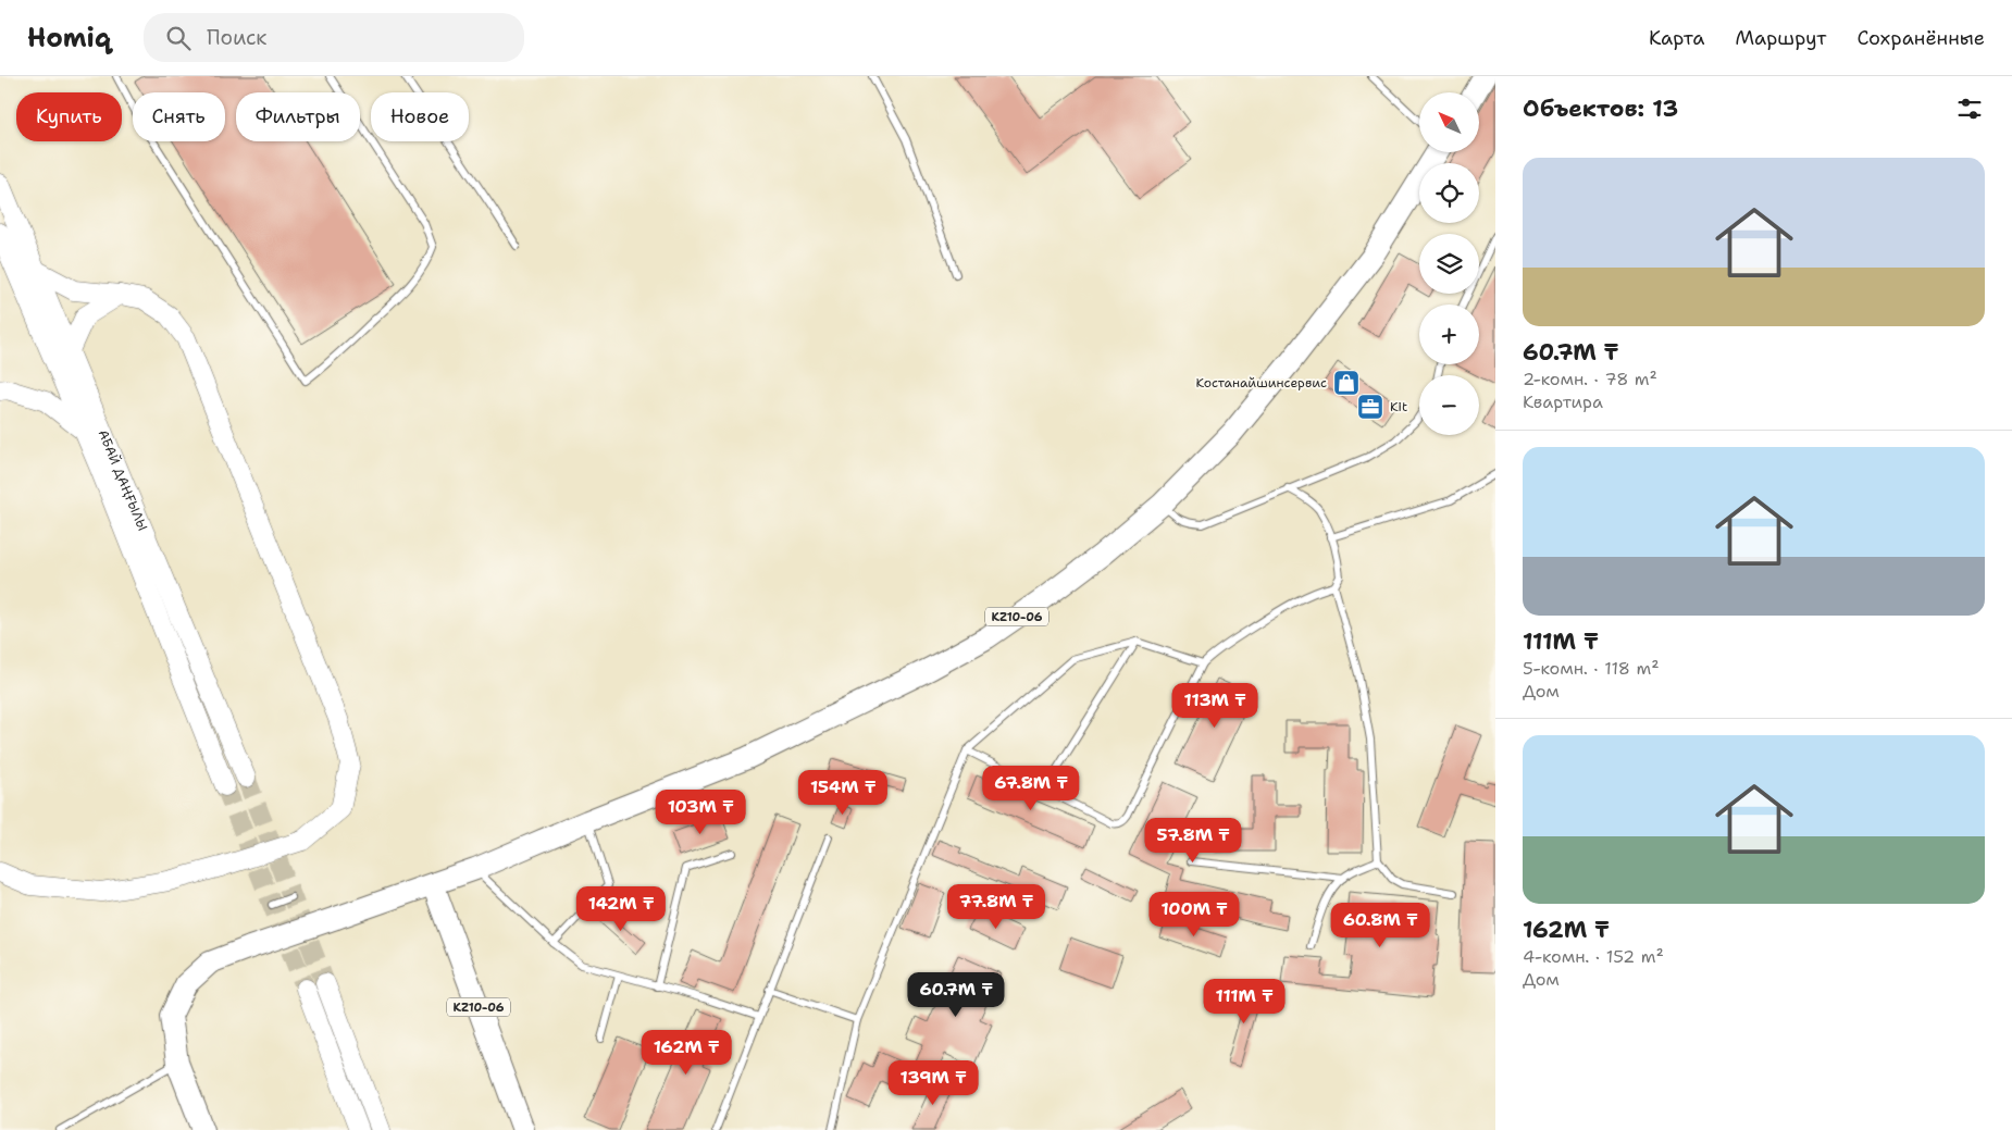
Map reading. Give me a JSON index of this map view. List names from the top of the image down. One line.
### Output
{"streets":{"highway":["KZ10-06"],"main road":["АБАЙ ДАҢҒЫЛЫ"]},"places":{"shop":["Костанайшинсервис"],"office":["Kit"]},"north":"top left","page":{"header":"Homiq","search":"Поиск","nav":["Карта","Маршрут","Сохранённые"],"heading":"Объектов: 13","map_buttons":["+","−"],"chip":["Купить","Снять","Фильтры","Новое"],"list":[{"name":"60.7M ₸","note":"2-комн. · 78 m² · Квартира"},{"name":"111M ₸","note":"5-комн. · 118 m² · Дом"},{"name":"162M ₸","note":"4-комн. · 152 m² · Дом"}],"price":["113M ₸","67.8M ₸","154M ₸","103M ₸","57.8M ₸","77.8M ₸","142M ₸","100M ₸","60.8M ₸","60.7M ₸","111M ₸","162M ₸","139M ₸"]}}
